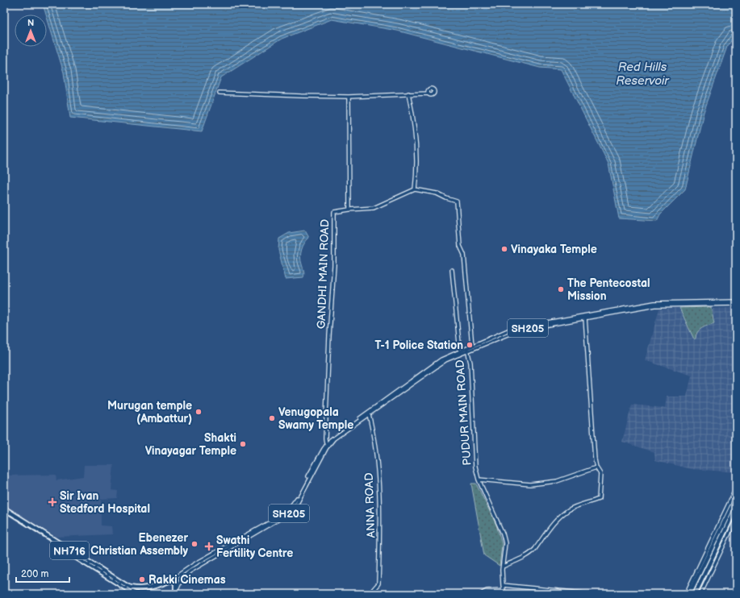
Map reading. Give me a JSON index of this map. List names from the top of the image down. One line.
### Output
{"streets":{"highway":["NH716"],"street":["GANDHI MAIN ROAD","SH205","PUDUR MAIN ROAD","ANNA ROAD"]},"crossings":[["GANDHI MAIN ROAD","SH205"],["SH205","PUDUR MAIN ROAD"],["SH205","ANNA ROAD"]],"water":["Red Hills Reservoir"],"places":{"other":["Vinayaka Temple","The Pentecostal Mission","T-1 Police Station","Murugan temple (Ambattur)","Venugopala Swamy Temple","Shakti Vinayagar Temple","Ebenezer Christian Assembly","Rakki Cinemas"],"health":["Sir Ivan Stedford Hospital","Swathi Fertility Centre"]},"scale_bar":"200 m","north":"top"}
